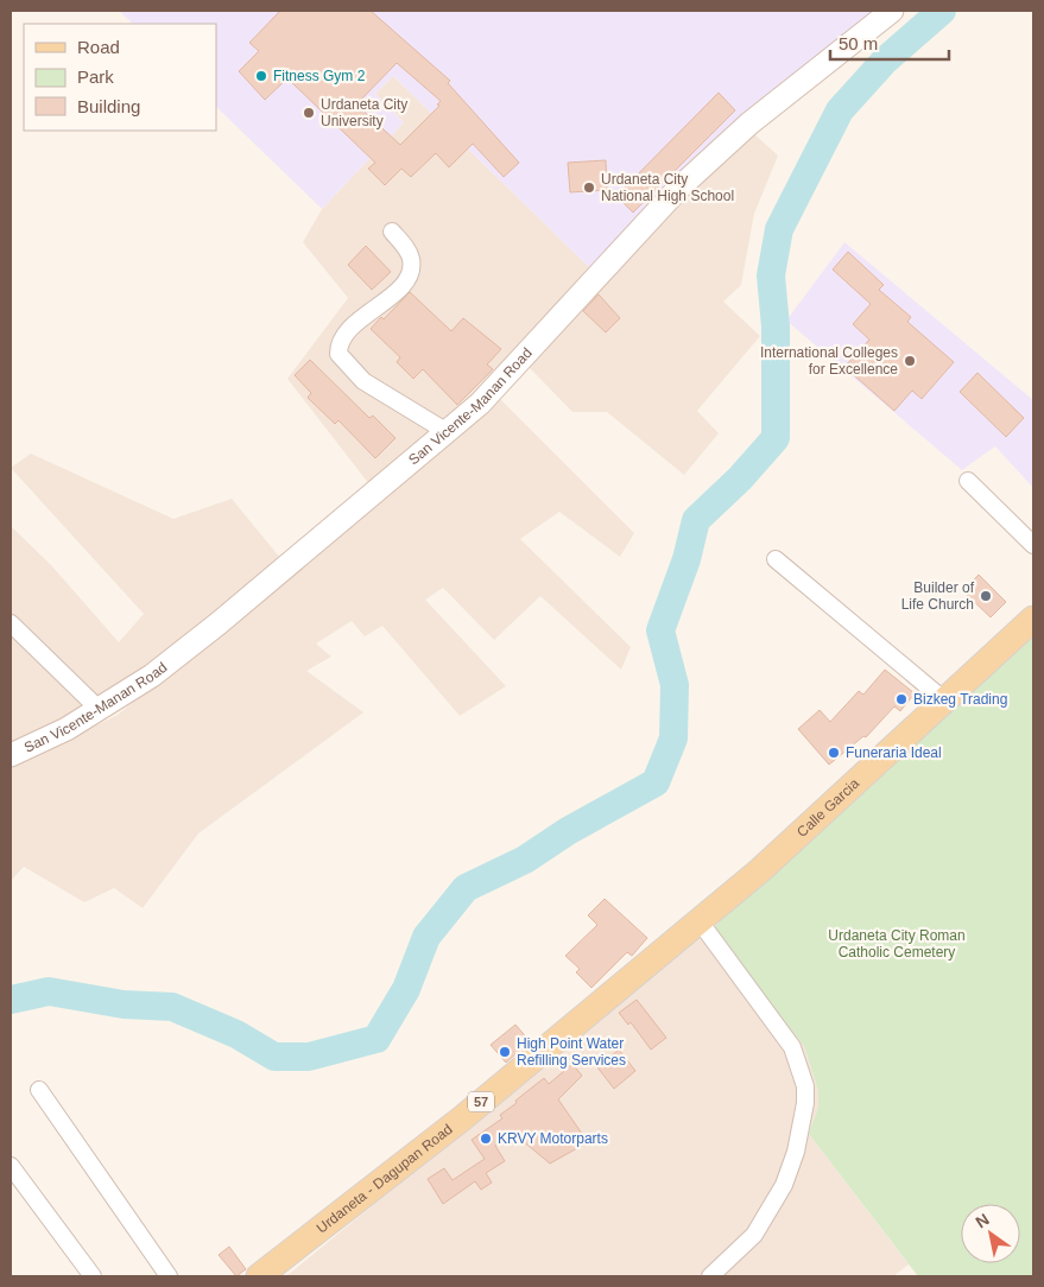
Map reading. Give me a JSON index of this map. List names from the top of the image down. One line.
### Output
{"streets":{"main road":["Calle Garcia","57","Urdaneta - Dagupan Road"],"street":["San Vicente-Manan Road"]},"crossings":[["Calle Garcia","Urdaneta - Dagupan Road"]],"parks":["Urdaneta City Roman Catholic Cemetery"],"places":["Fitness Gym 2","Urdaneta City University","Urdaneta City National High School","International Colleges for Excellence","Builder of Life Church","Bizkeg Trading","Funeraria Ideal","High Point Water Refilling Services","KRVY Motorparts"],"legend":["Road","Park","Building"],"scale_bar":"50 m","north":"top left"}
